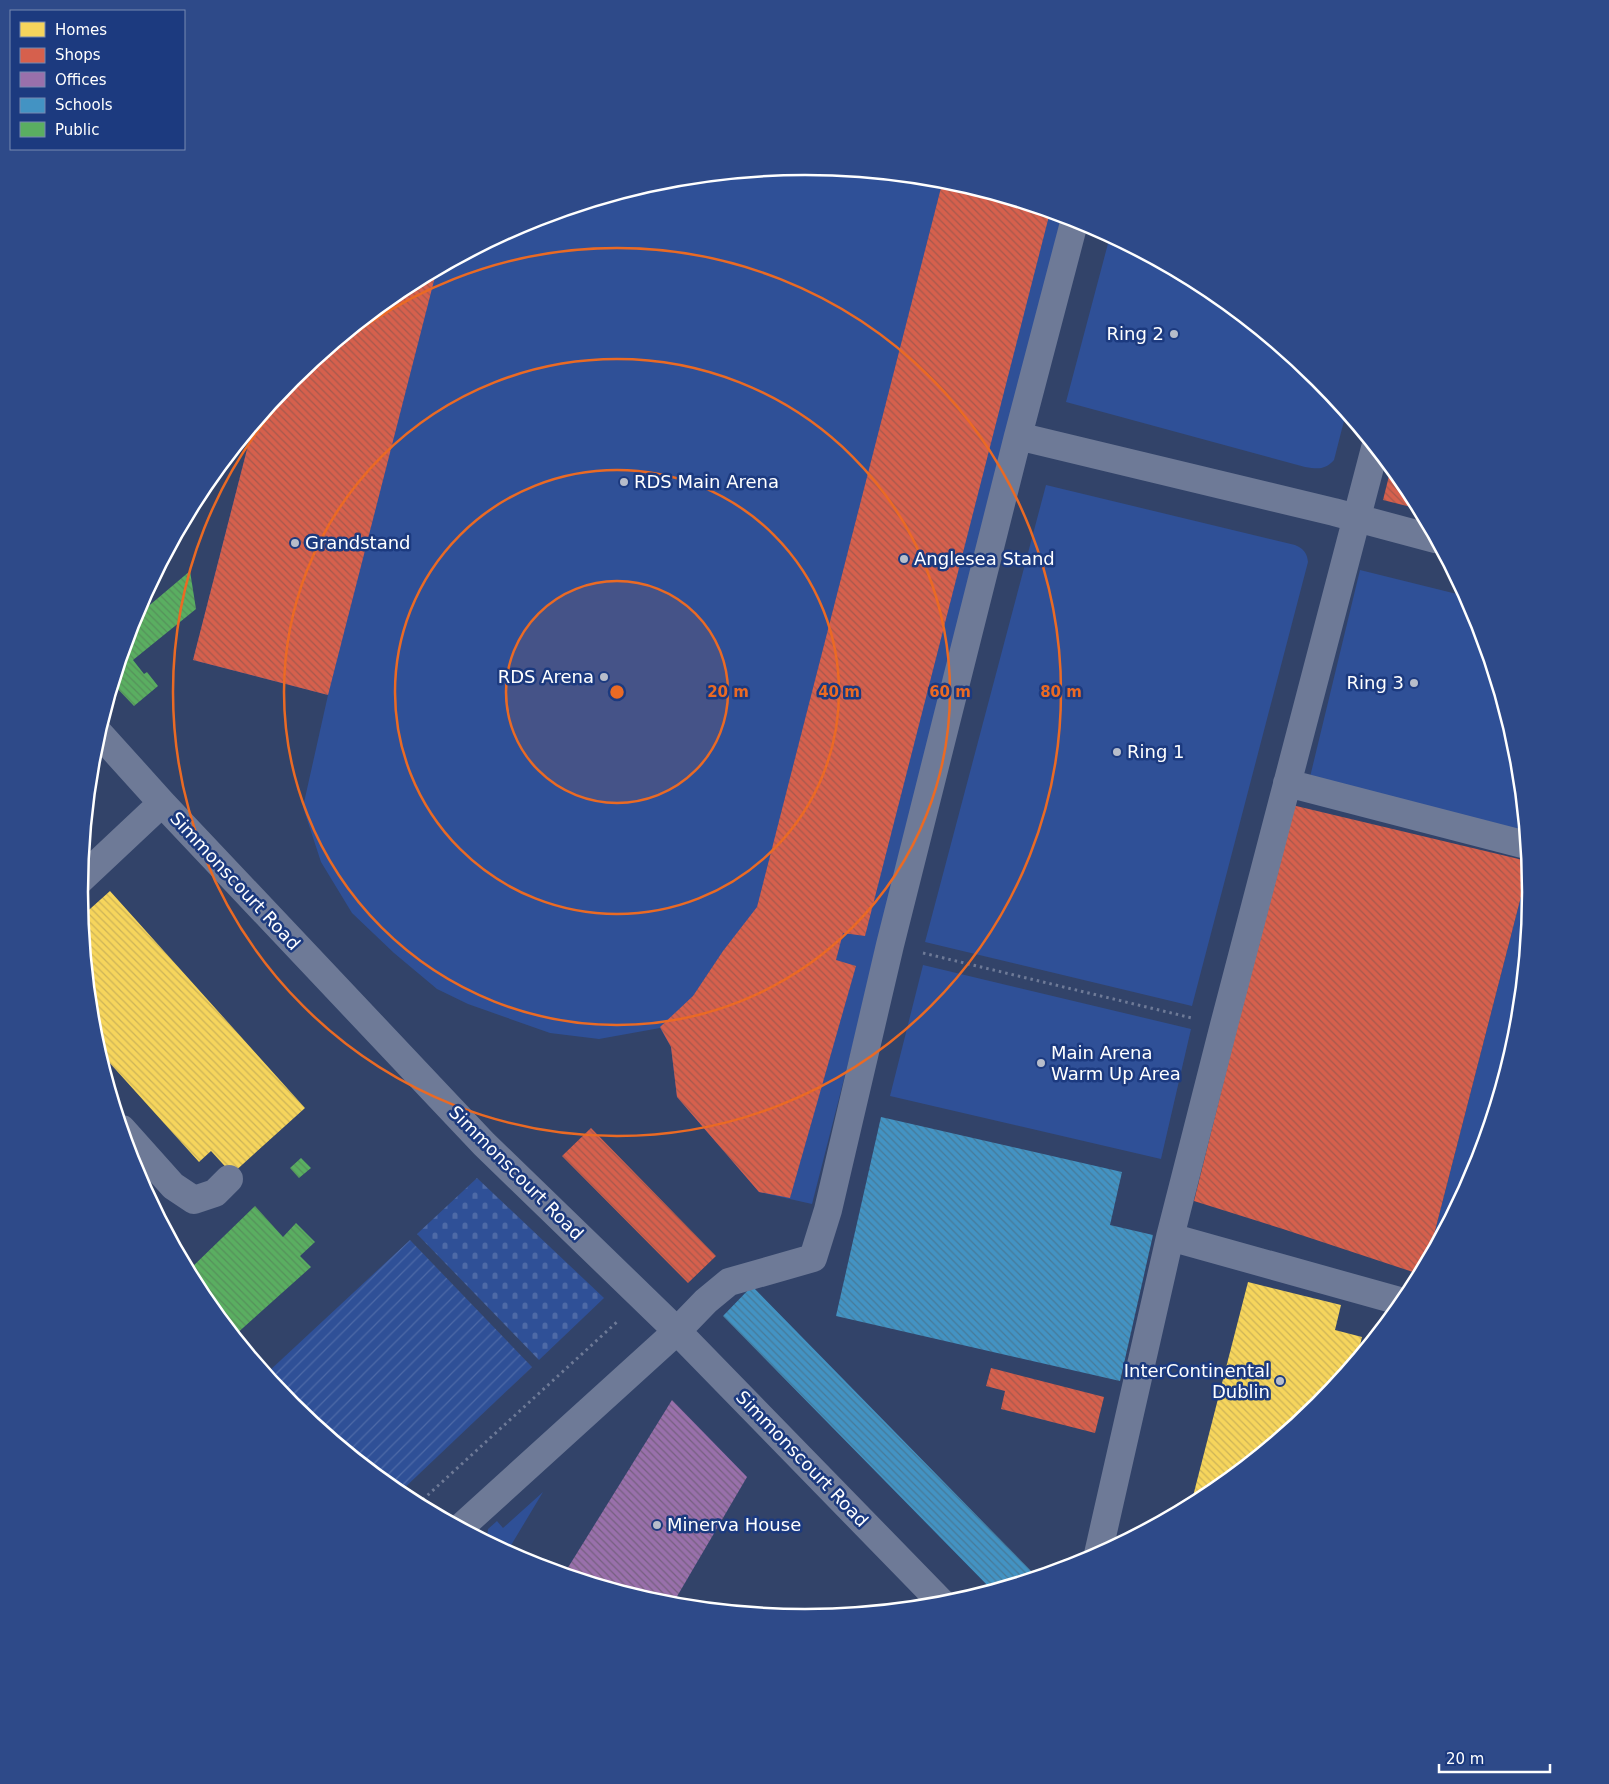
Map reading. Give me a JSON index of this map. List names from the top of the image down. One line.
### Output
{"streets":{"street":["Simmonscourt Road"]},"places":["Ring 2","RDS Main Arena","Grandstand","Anglesea Stand","RDS Arena","Ring 3","Ring 1","Main Arena Warm Up Area","InterContinental Dublin","Minerva House"],"legend":["Homes","Shops","Offices","Schools","Public"],"scale_bar":"20 m","rings":["20 m","40 m","60 m","80 m"]}
